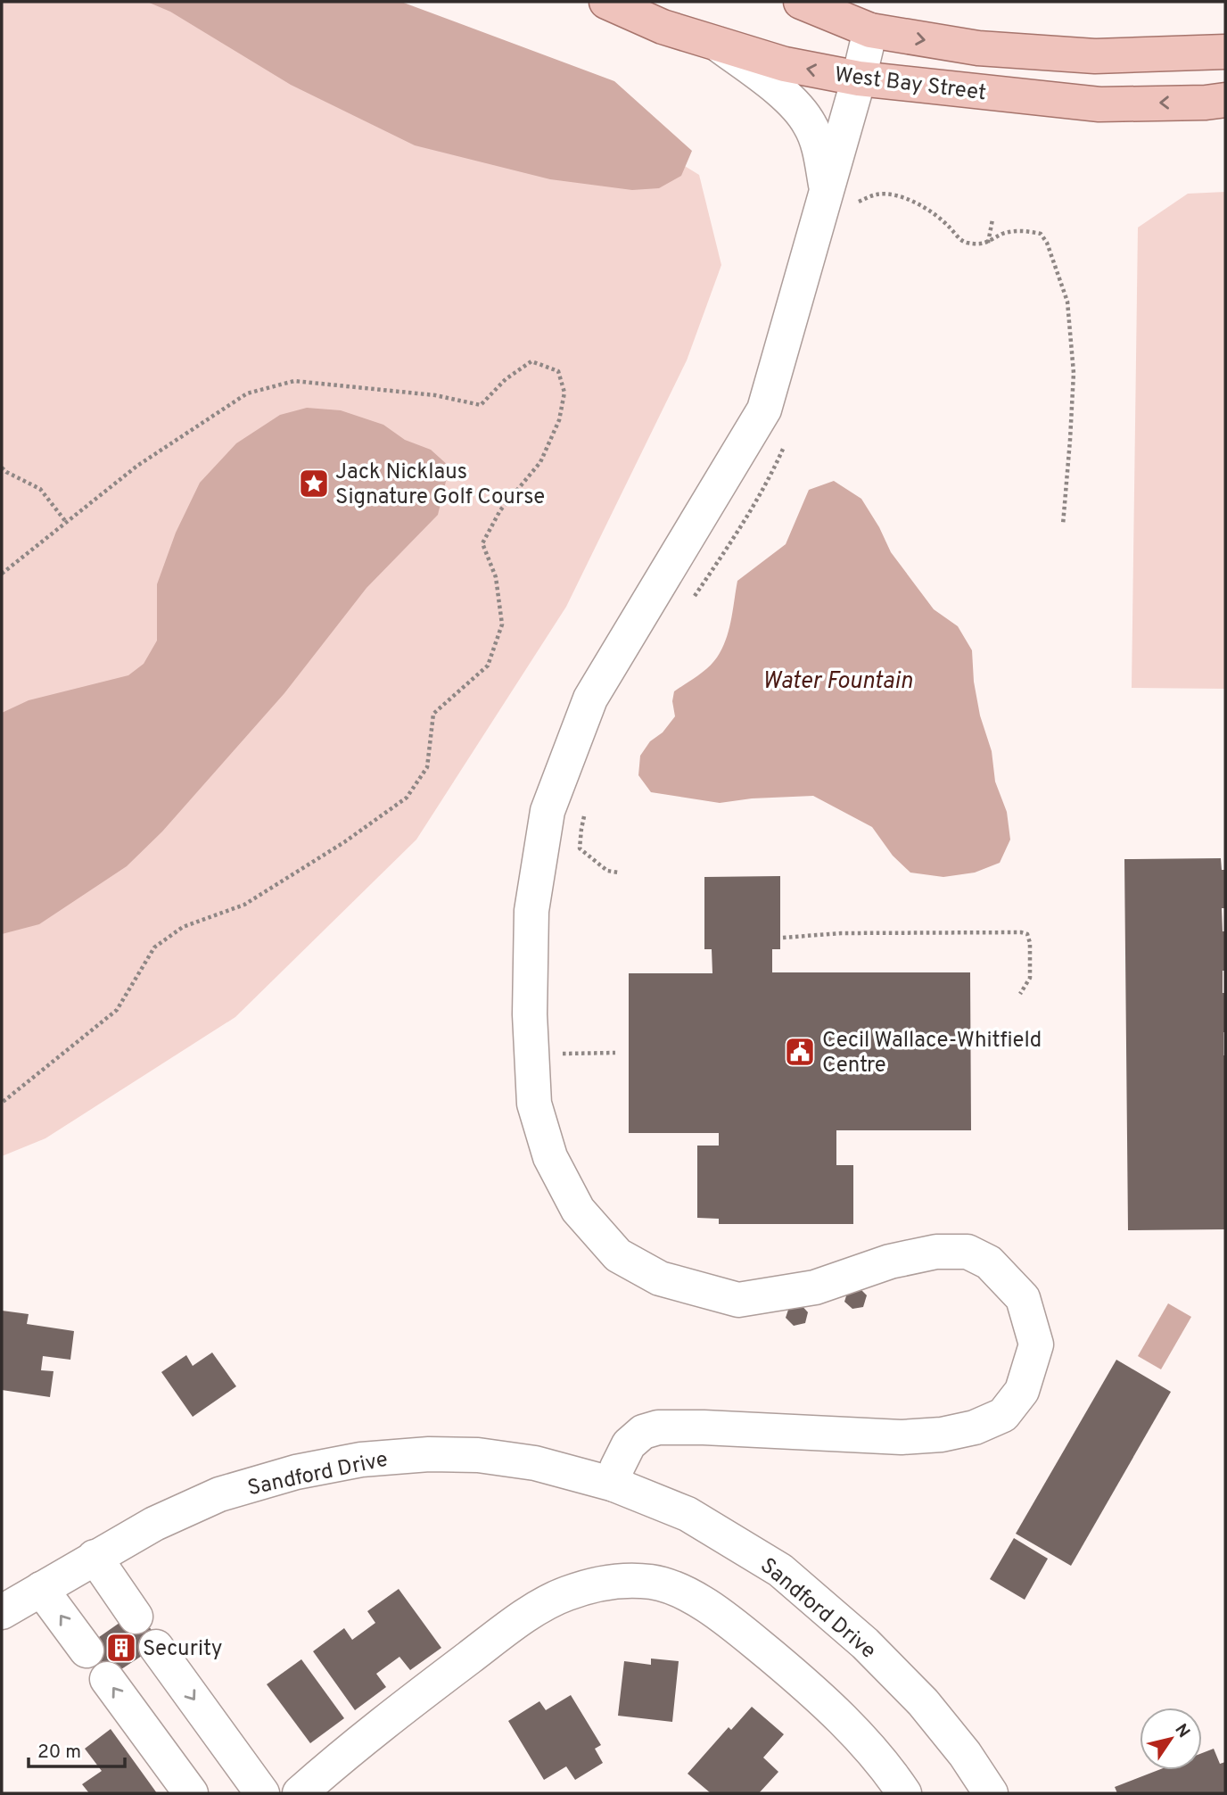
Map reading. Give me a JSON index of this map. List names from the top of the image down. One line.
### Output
{"streets":{"main road":["West Bay Street"],"street":["Sandford Drive"]},"water":["Water Fountain"],"places":{"place":["Jack Nicklaus Signature Golf Course"],"public building":["Cecil Wallace-Whitfield Centre"],"building":["Security"]},"scale_bar":"20 m","north":"top right"}
